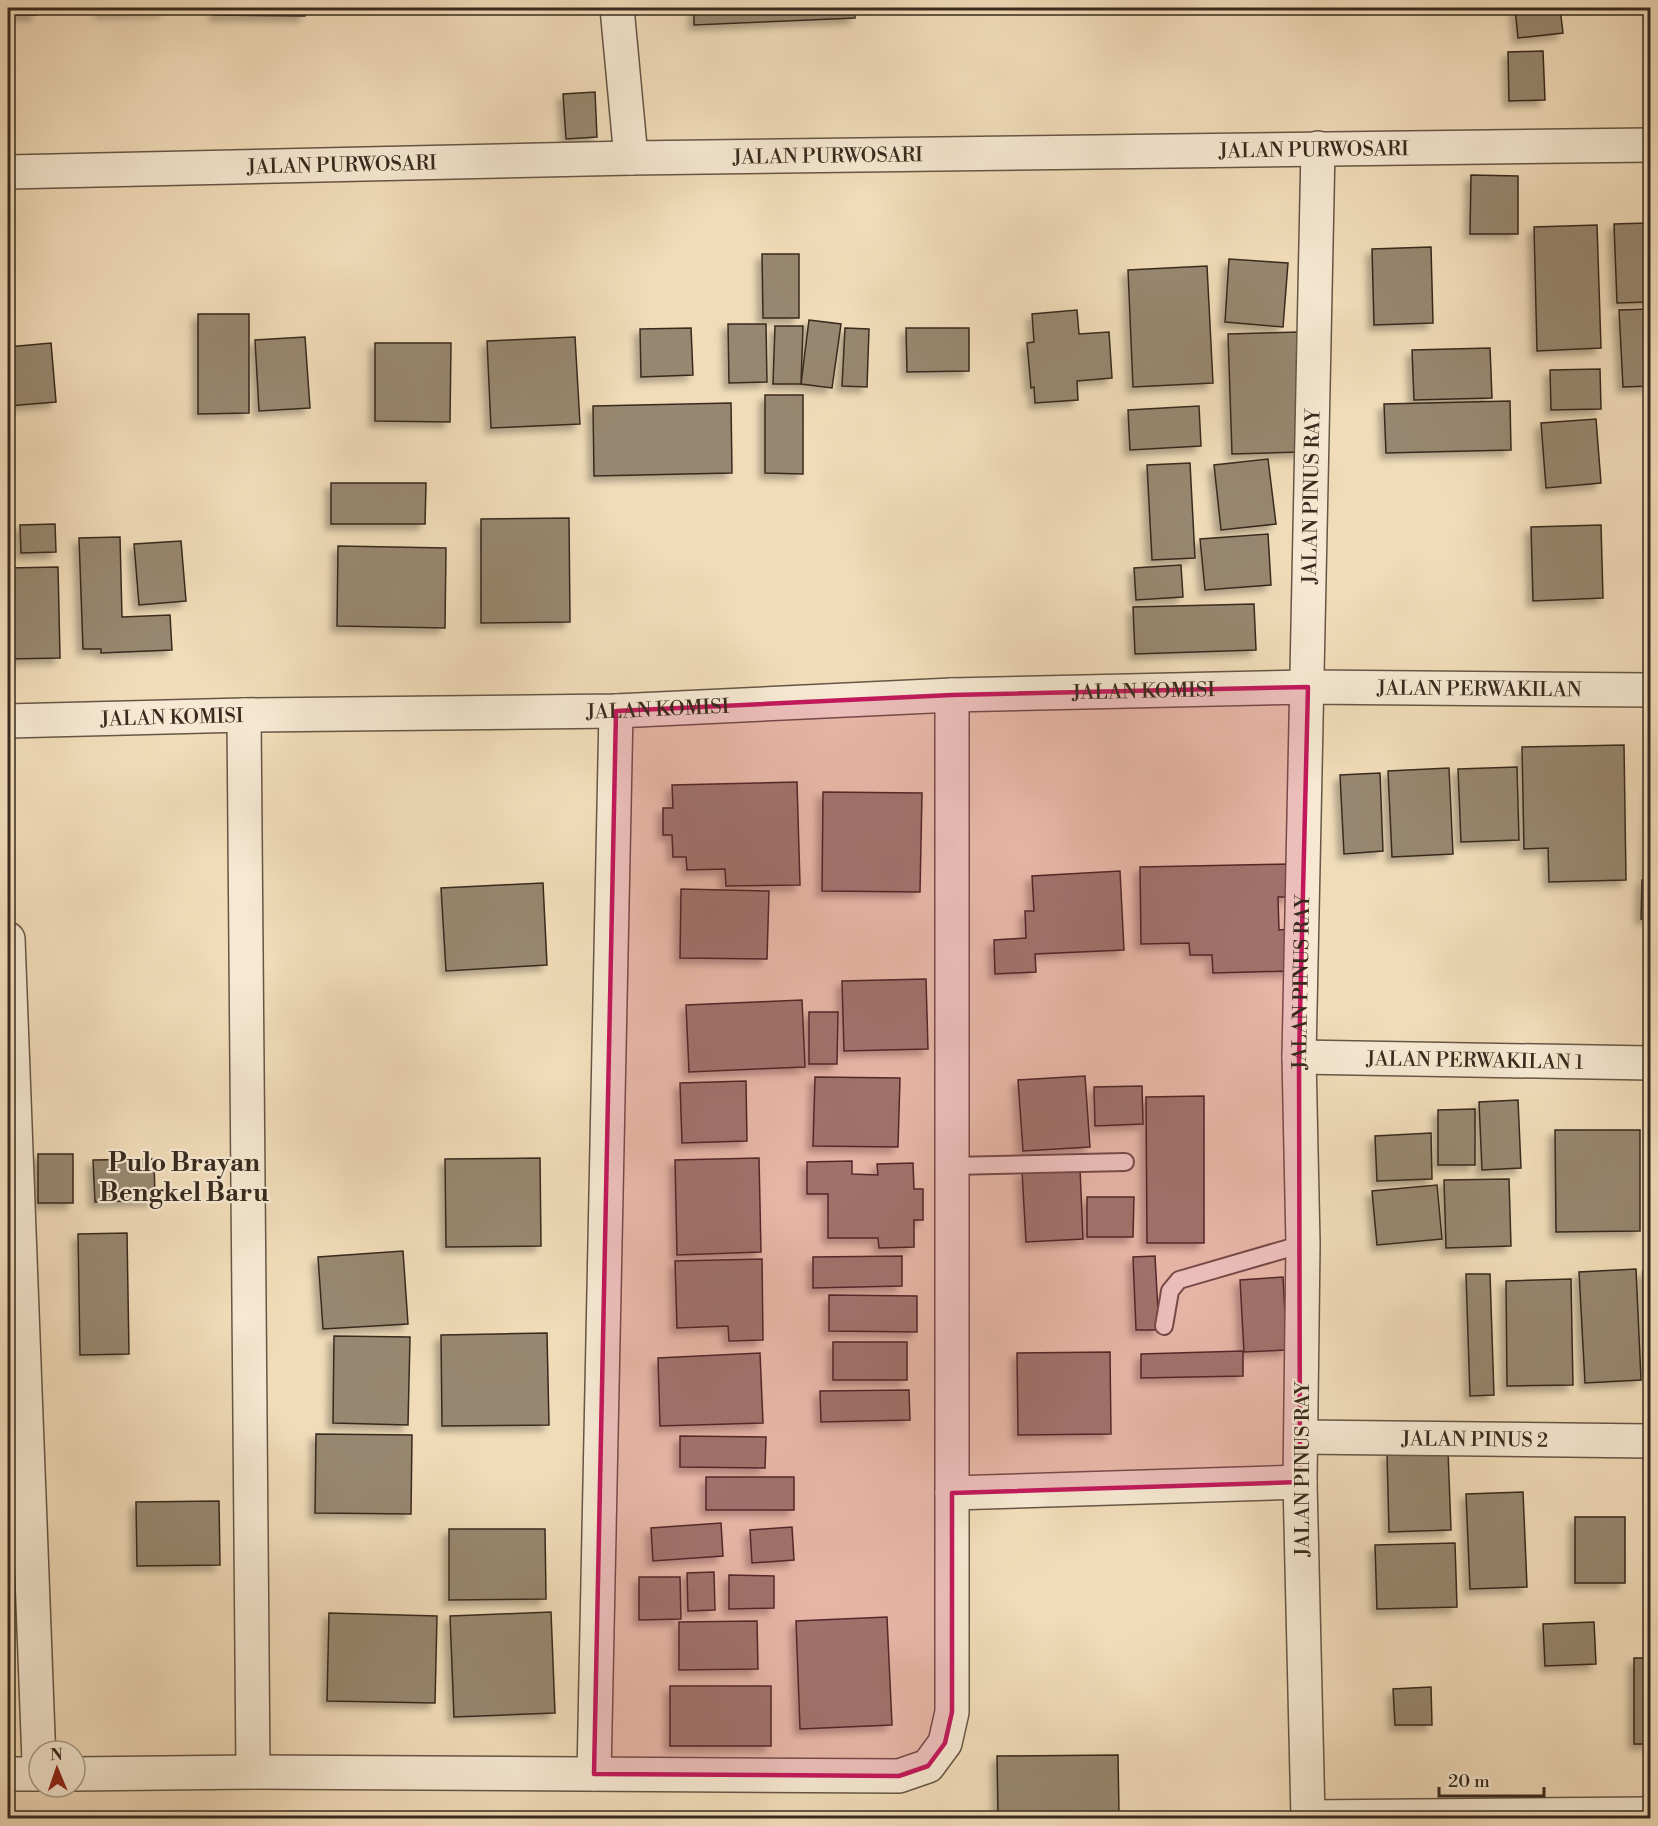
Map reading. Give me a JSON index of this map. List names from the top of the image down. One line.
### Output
{"streets":{"street":["JALAN PURWOSARI","JALAN PINUS RAY","JALAN PERWAKILAN","JALAN KOMISI","JALAN PERWAKILAN 1","JALAN PINUS 2"]},"crossings":[["JALAN PURWOSARI","JALAN PINUS RAY"],["JALAN PINUS RAY","JALAN PERWAKILAN"],["JALAN PINUS RAY","JALAN KOMISI"],["JALAN PINUS RAY","JALAN PERWAKILAN 1"],["JALAN PINUS RAY","JALAN PINUS 2"],["JALAN PERWAKILAN","JALAN KOMISI"]],"districts":["Pulo Brayan Bengkel Baru"],"scale_bar":"20 m","north":"top"}
